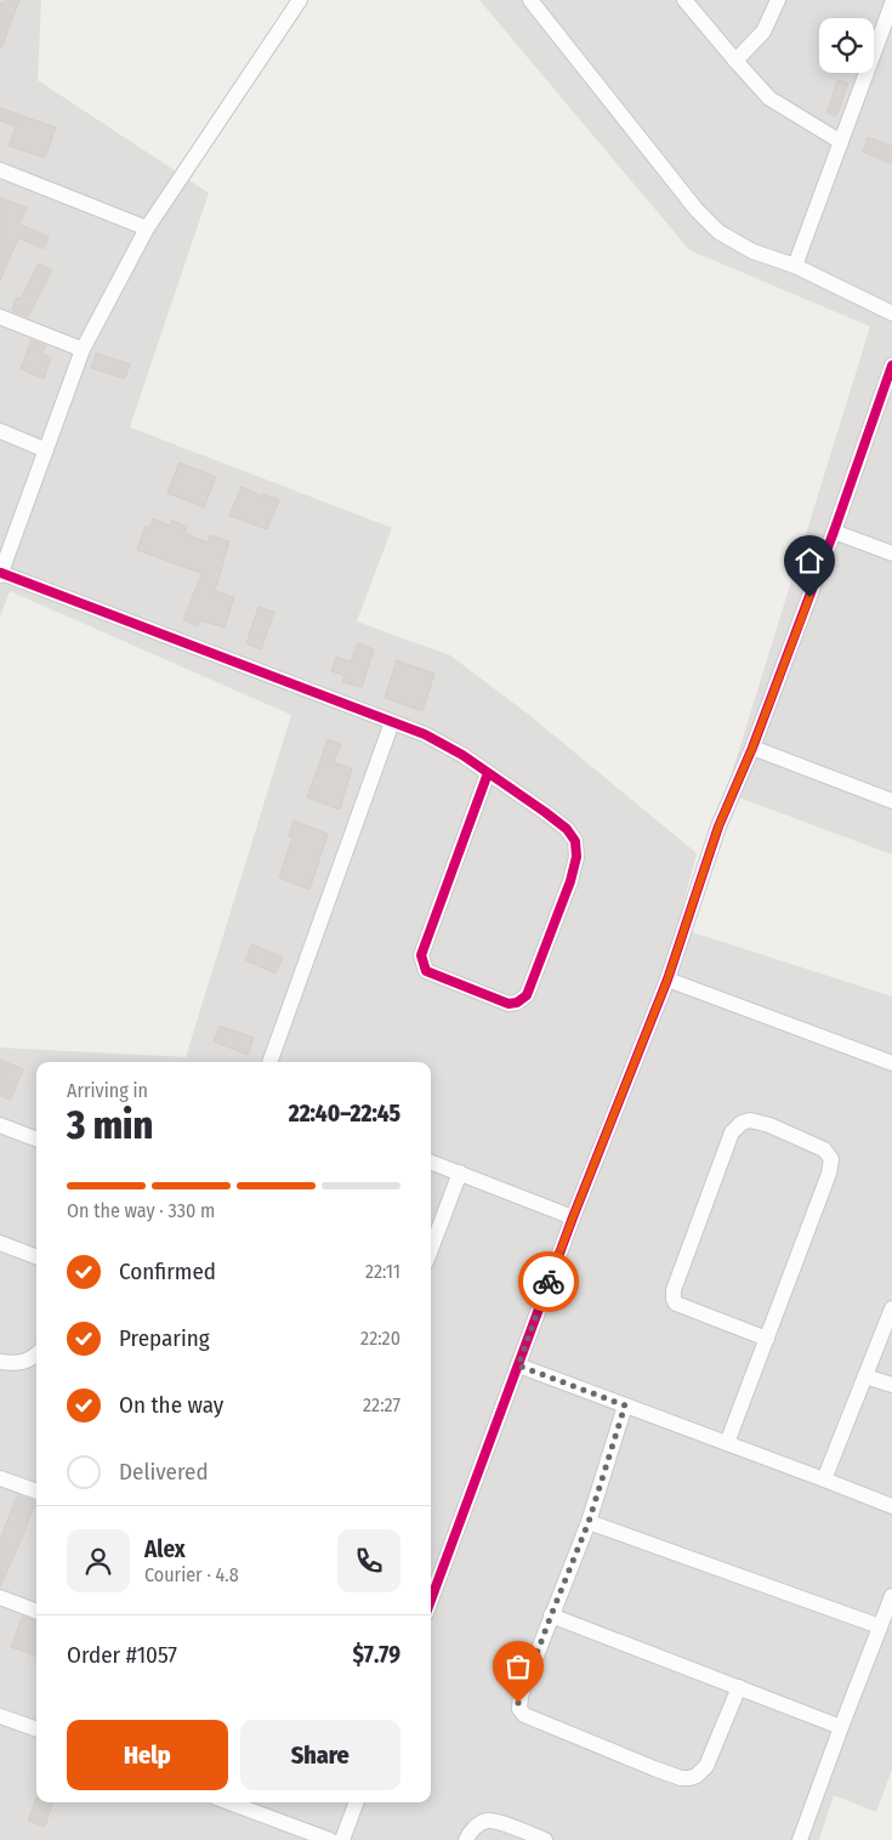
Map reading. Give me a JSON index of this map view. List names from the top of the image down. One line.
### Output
{"page":{"heading":["3 min","Arriving in","22:40–22:45"],"panel":["Alex","Courier · 4.8","Order #1057","$7.79"],"bar":"On the way · 330 m","list":[["Confirmed","22:11"],["Preparing","22:20"],["On the way","22:27"],"Delivered"],"buttons":["Help","Share"]}}
